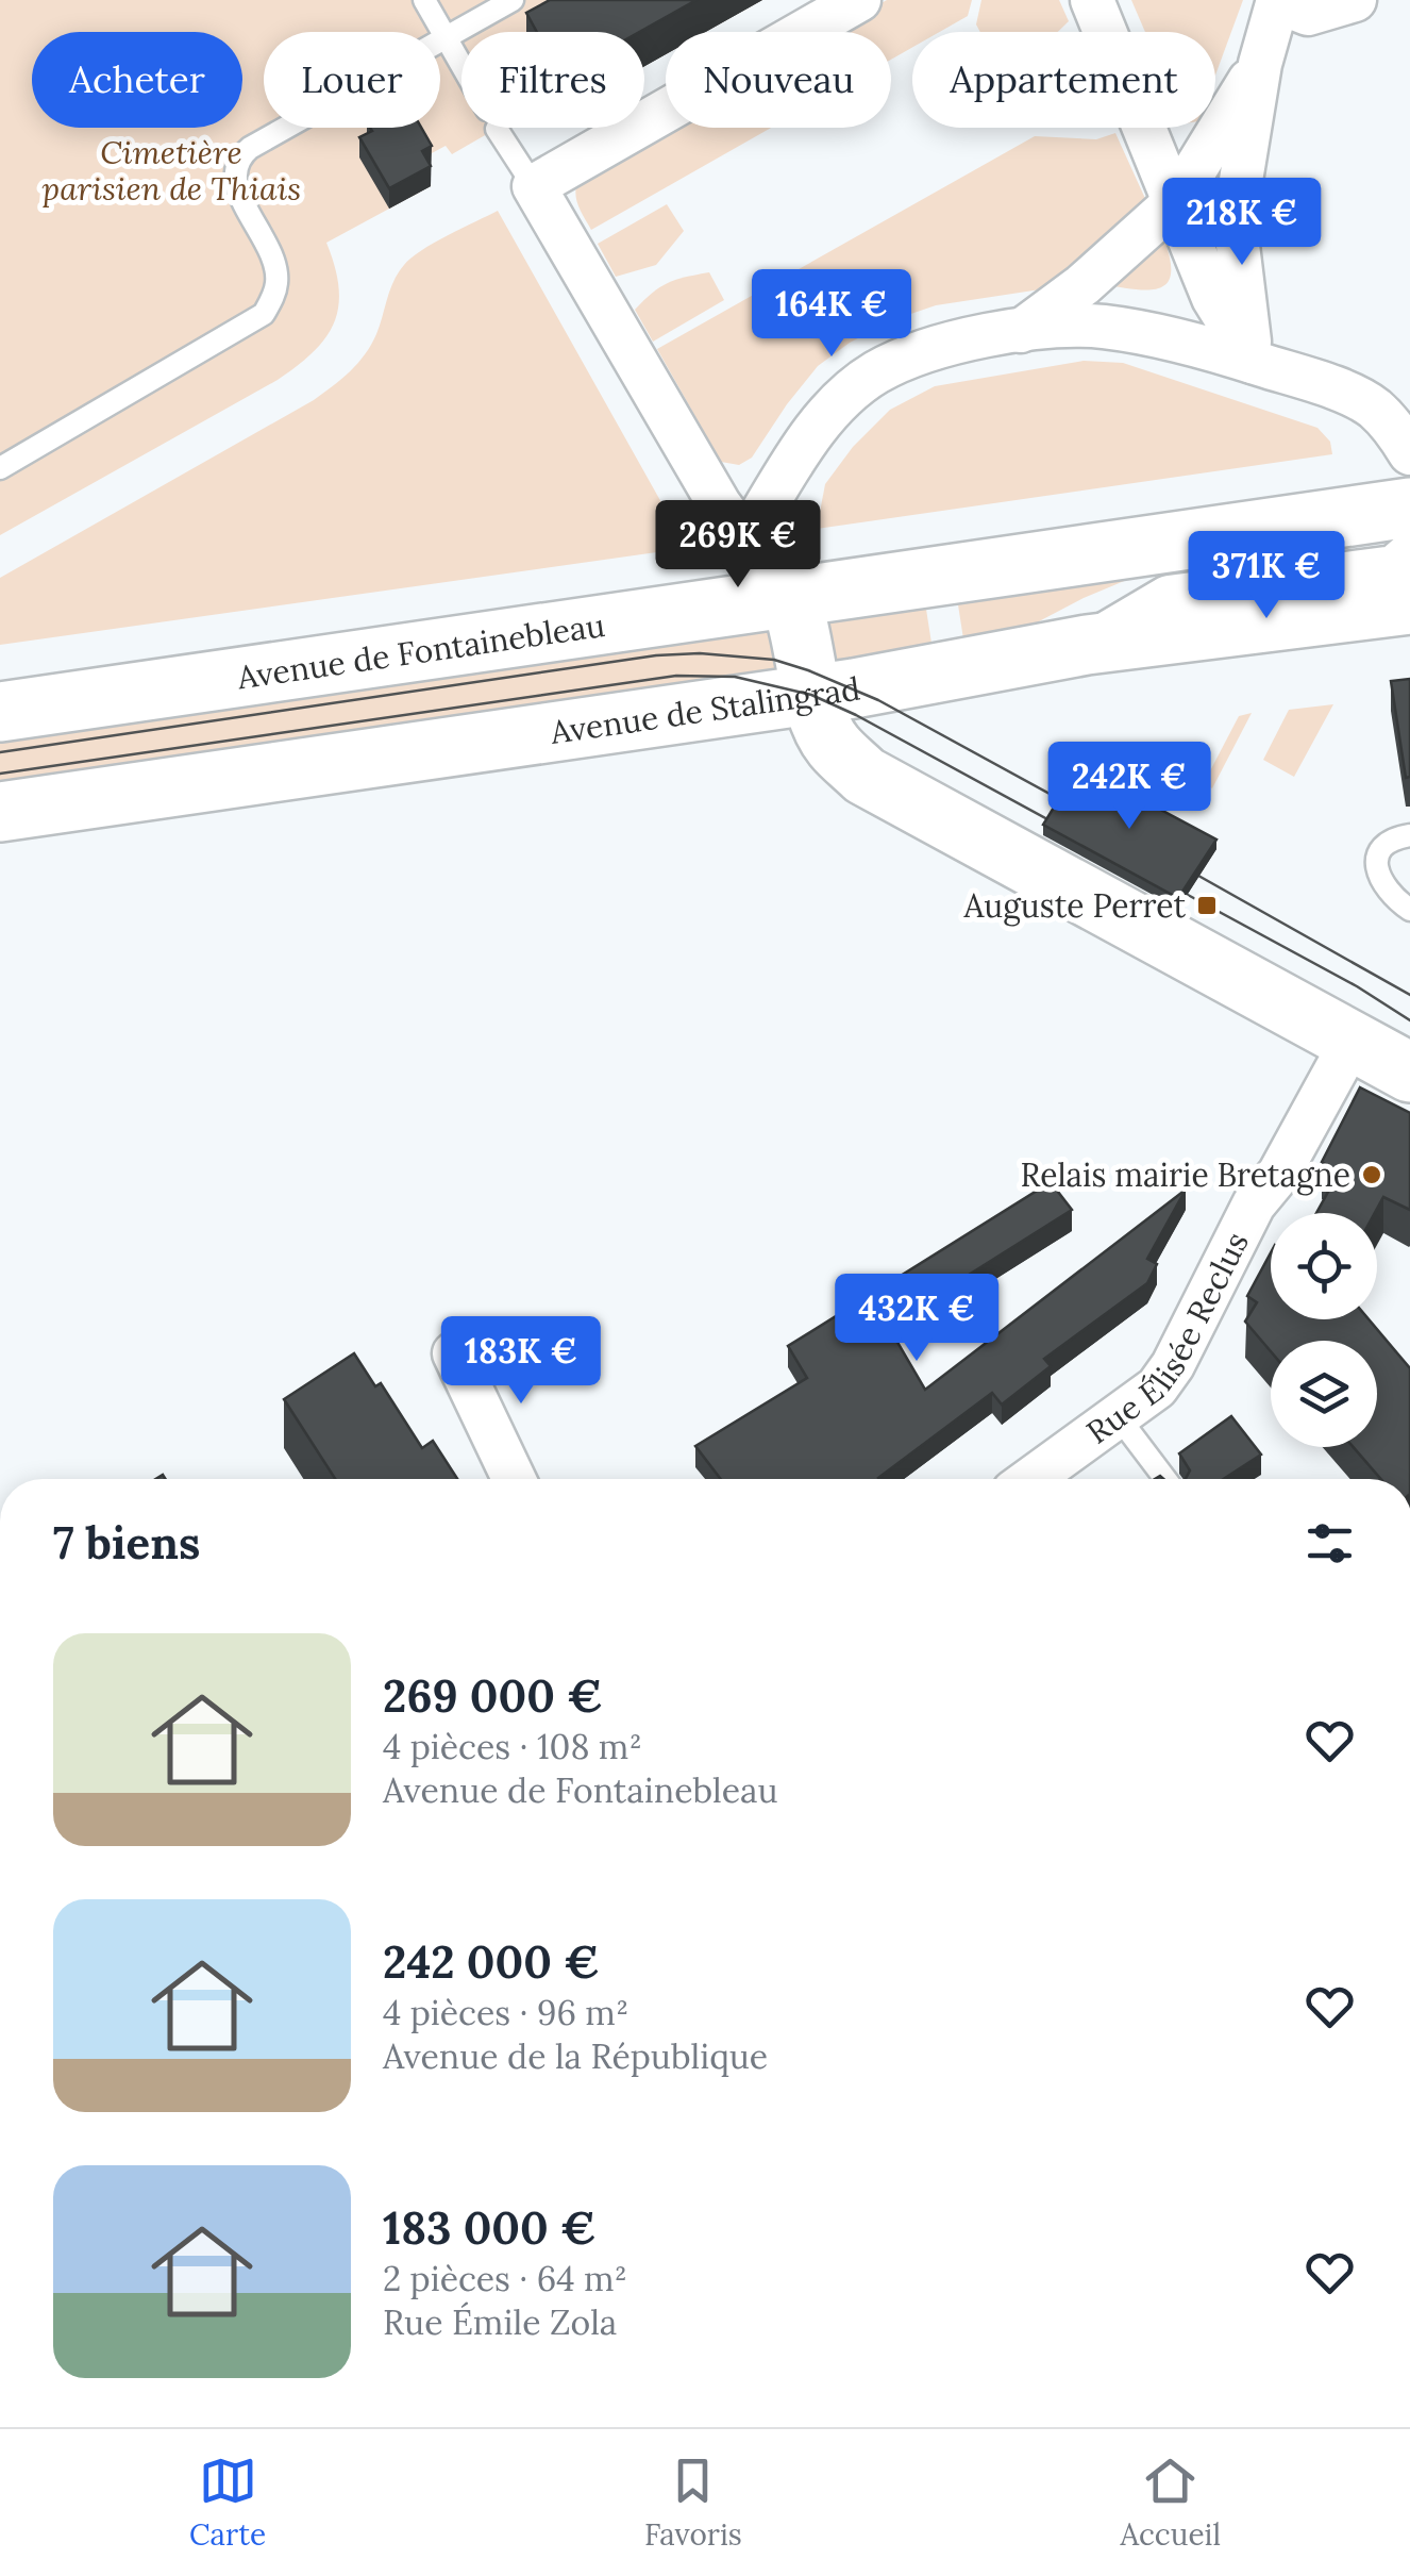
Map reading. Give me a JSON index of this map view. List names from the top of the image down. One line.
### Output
{"streets":{"main road":["Avenue de Fontainebleau","Avenue de Stalingrad"],"street":["Rue Élisée Reclus"]},"parks":["Cimetière parisien de Thiais"],"places":{"transit":["Auguste Perret"],"other":["Relais mairie Bretagne"]},"page":{"chip":["Acheter","Louer","Filtres","Nouveau","Appartement"],"price":["218K €","164K €","269K €","371K €","242K €","432K €","183K €"],"heading":"7 biens","list":[{"name":"269 000 €","note":"4 pièces · 108 m² · Avenue de Fontainebleau"},{"name":"242 000 €","note":"4 pièces · 96 m² · Avenue de la République"},{"name":"183 000 €","note":"2 pièces · 64 m² · Rue Émile Zola"}],"tabs":["Carte","Favoris","Accueil"]}}
